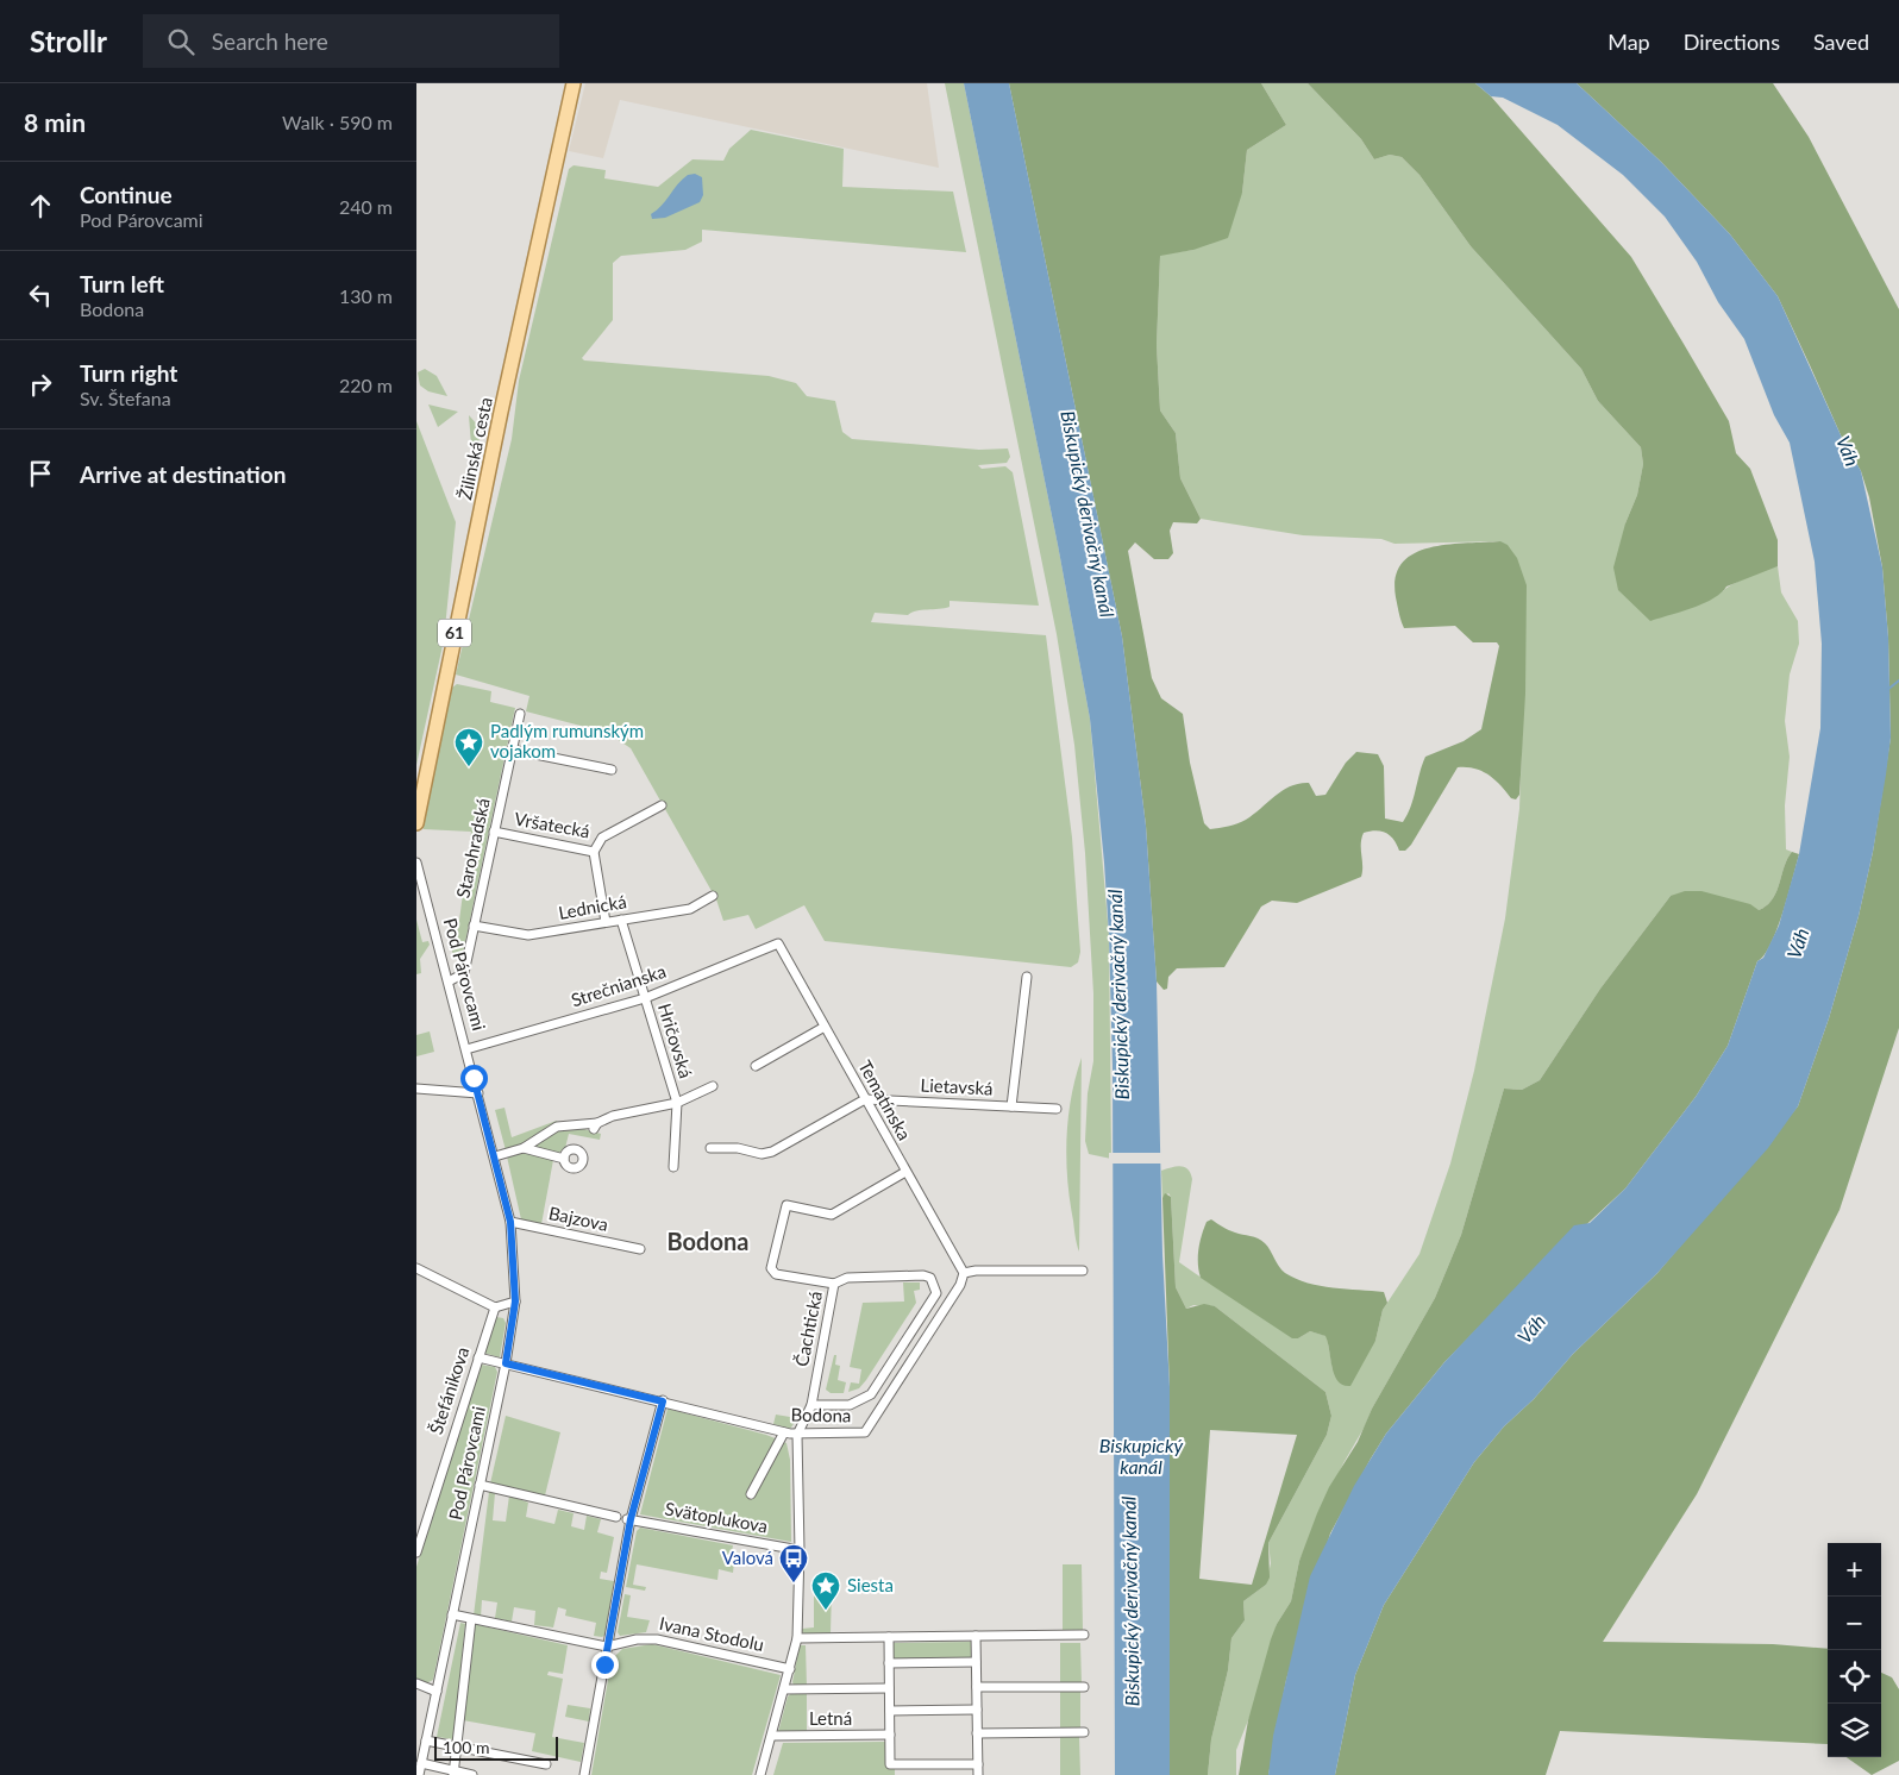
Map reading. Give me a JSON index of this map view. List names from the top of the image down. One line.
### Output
{"streets":{"main road":["Žilinská cesta","61"],"street":["Vršatecká","Starohradská","Lednická","Pod Párovcami","Strečnianska","Hričovská","Lietavská","Tematínska","Bajzova","Čachtická","Štefánikova","Bodona","Svätoplukova","Ivana Stodolu","Letná"]},"crossings":[["Vršatecká","Starohradská"],["Starohradská","Lednická"],["Starohradská","Pod Párovcami"],["Lednická","Hričovská"],["Pod Párovcami","Strečnianska"],["Pod Párovcami","Bajzova"],["Pod Párovcami","Bodona"],["Pod Párovcami","Ivana Stodolu"],["Strečnianska","Hričovská"],["Strečnianska","Tematínska"],["Lietavská","Tematínska"],["Tematínska","Bodona"],["Čachtická","Bodona"],["Štefánikova","Bodona"]],"districts":["Bodona"],"water":["Váh","Biskupický derivačný kanál","Biskupický kanál"],"places":{"place":["Padlým rumunským vojakom","Siesta"],"bus stop":["Valová"]},"scale_bar":"100 m","page":{"header":"Strollr","search":"Search here","nav":["Map","Directions","Saved"],"heading":["8 min","Walk · 590 m"],"list":[["Continue","Pod Párovcami","240 m"],["Turn left","Bodona","130 m"],["Turn right","Sv. Štefana","220 m"],"Arrive at destination"],"map_buttons":["+","−"],"scale":"100 m"}}
